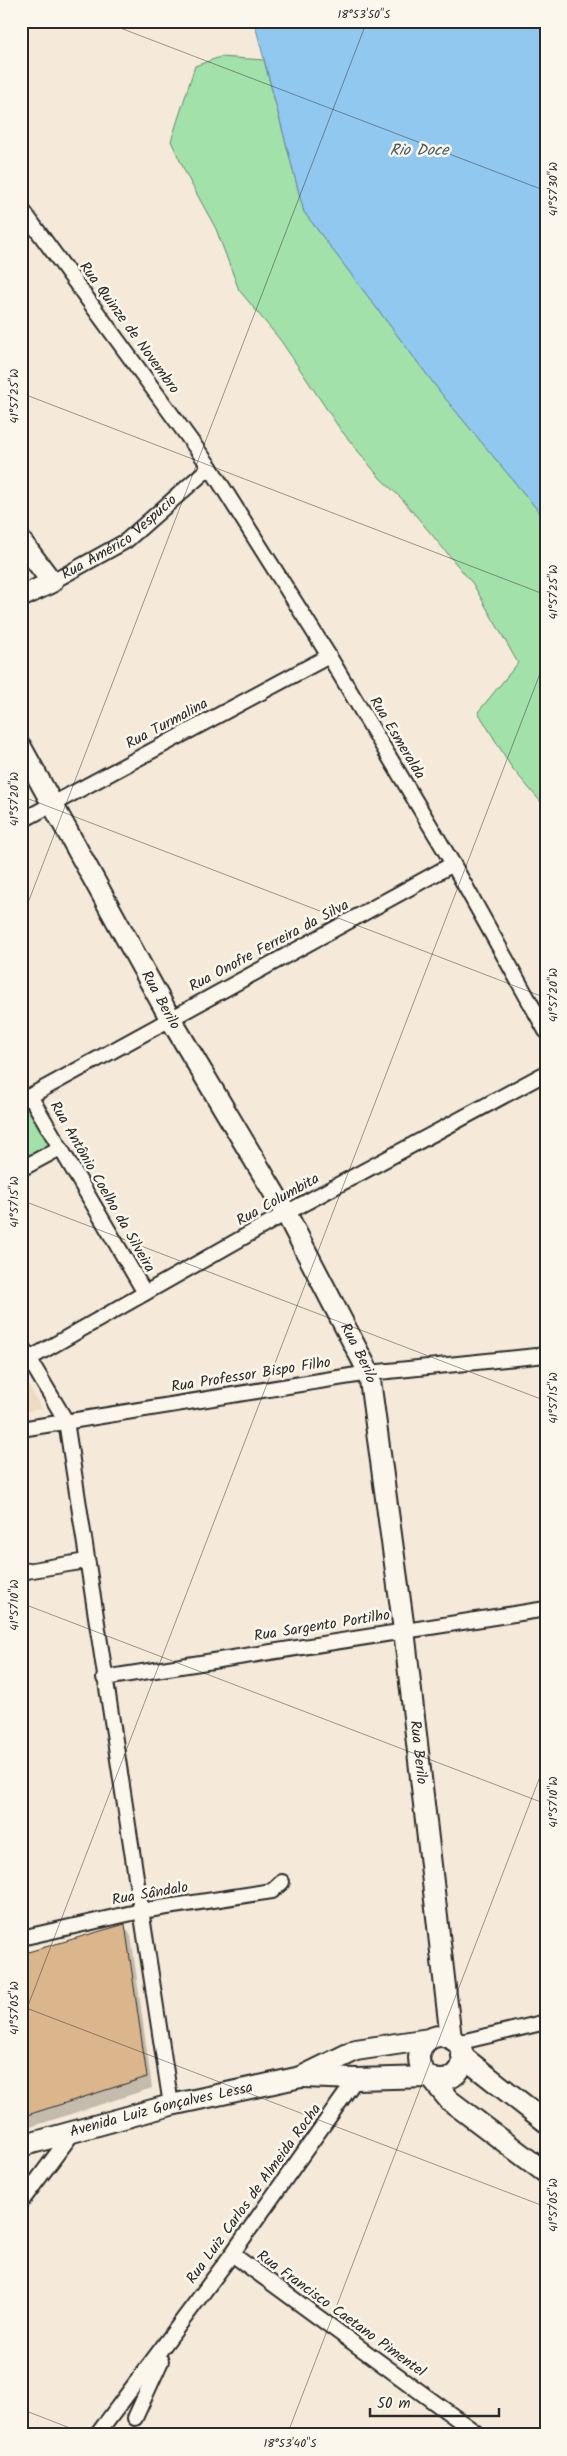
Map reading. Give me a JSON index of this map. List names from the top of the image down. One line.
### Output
{"streets":{"street":["Rua Quinze de Novembro","Rua Américo Vespúcio","Rua Turmalina","Rua Esmeralda","Rua Onofre Ferreira da Silva","Rua Berilo","Rua Antônio Coelho da Silveira","Rua Columbita","Rua Professor Bispo Filho","Rua Sargento Portilho","Rua Sândalo","Avenida Luiz Gonçalves Lessa","Rua Luiz Carlos de Almeida Rocha","Rua Francisco Caetano Pimentel"]},"crossings":[["Rua Quinze de Novembro","Rua Américo Vespúcio"],["Rua Quinze de Novembro","Rua Esmeralda"],["Rua Américo Vespúcio","Rua Esmeralda"],["Rua Turmalina","Rua Esmeralda"],["Rua Turmalina","Rua Berilo"],["Rua Esmeralda","Rua Onofre Ferreira da Silva"],["Rua Onofre Ferreira da Silva","Rua Berilo"],["Rua Onofre Ferreira da Silva","Rua Antônio Coelho da Silveira"],["Rua Berilo","Rua Columbita"],["Rua Berilo","Rua Professor Bispo Filho"],["Rua Berilo","Rua Sargento Portilho"],["Rua Berilo","Avenida Luiz Gonçalves Lessa"],["Rua Antônio Coelho da Silveira","Rua Columbita"],["Avenida Luiz Gonçalves Lessa","Rua Luiz Carlos de Almeida Rocha"],["Rua Luiz Carlos de Almeida Rocha","Rua Francisco Caetano Pimentel"]],"water":["Rio Doce"],"scale_bar":"50 m","coordinates":["18°53'50\"S","41°57'30\"W","41°57'25\"W","41°57'20\"W","41°57'15\"W","41°57'10\"W","41°57'05\"W","18°53'40\"S"]}
